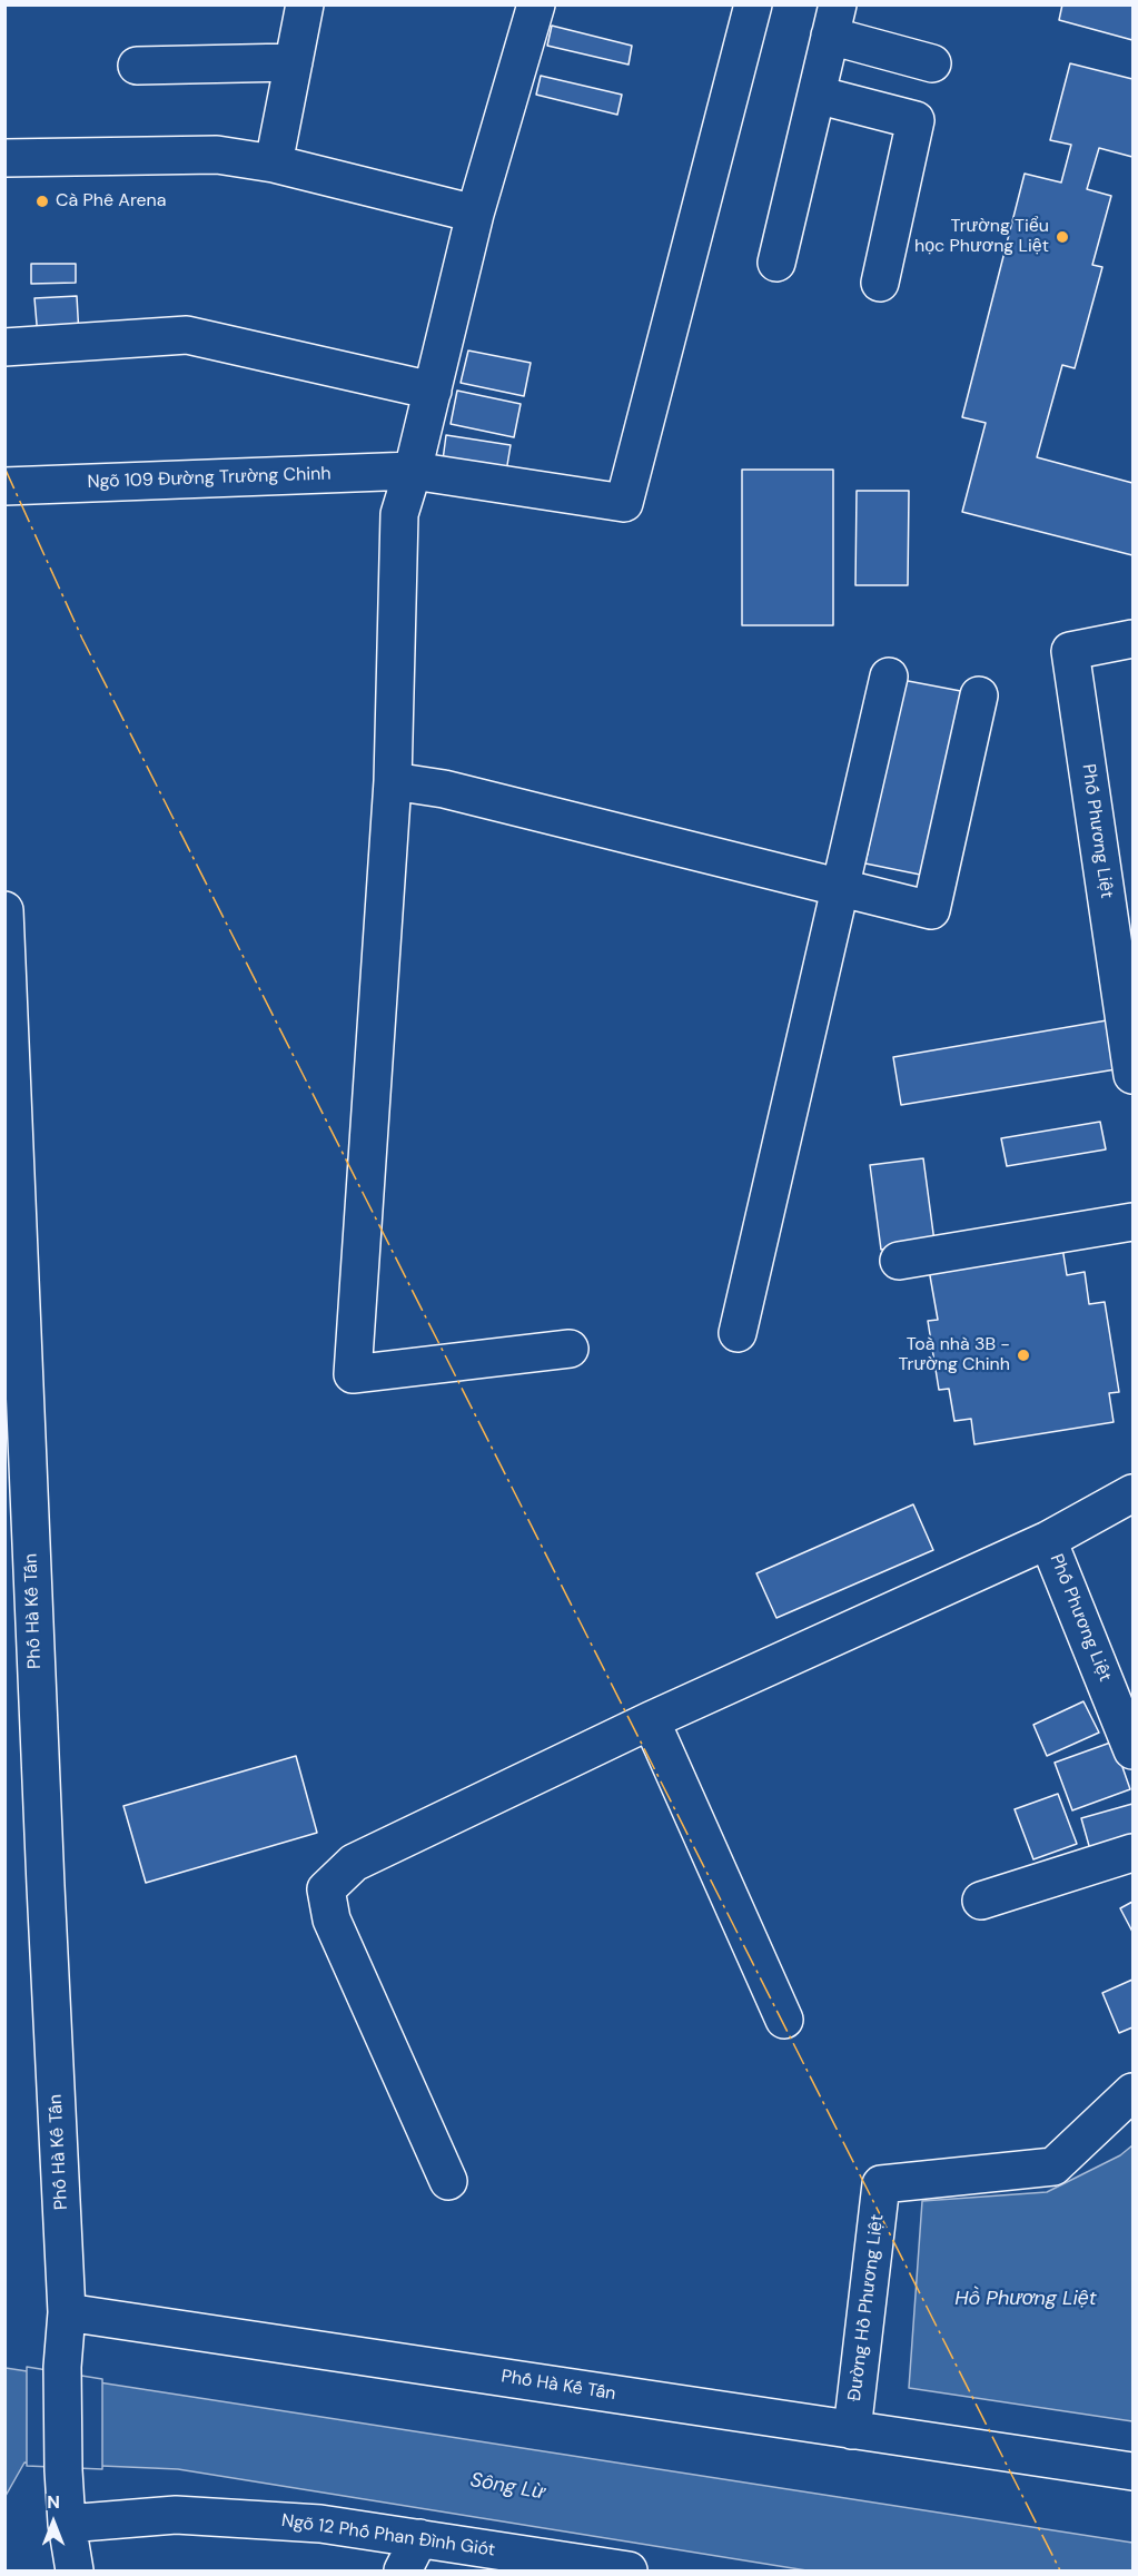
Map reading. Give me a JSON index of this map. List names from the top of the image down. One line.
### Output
{"streets":{"street":["Ngõ 109 Đường Trường Chinh","Phố Phương Liệt","Phố Hà Kế Tấn","Đường Hồ Phương Liệt","Ngõ 12 Phố Phan Đình Giót"]},"crossings":[["Phố Hà Kế Tấn","Đường Hồ Phương Liệt"],["Phố Hà Kế Tấn","Ngõ 12 Phố Phan Đình Giót"]],"water":["Hồ Phương Liệt","Sông Lừ"],"places":["Cà Phê Arena","Trường Tiểu học Phương Liệt","Toà nhà 3B - Trường Chinh"],"north":"top"}
